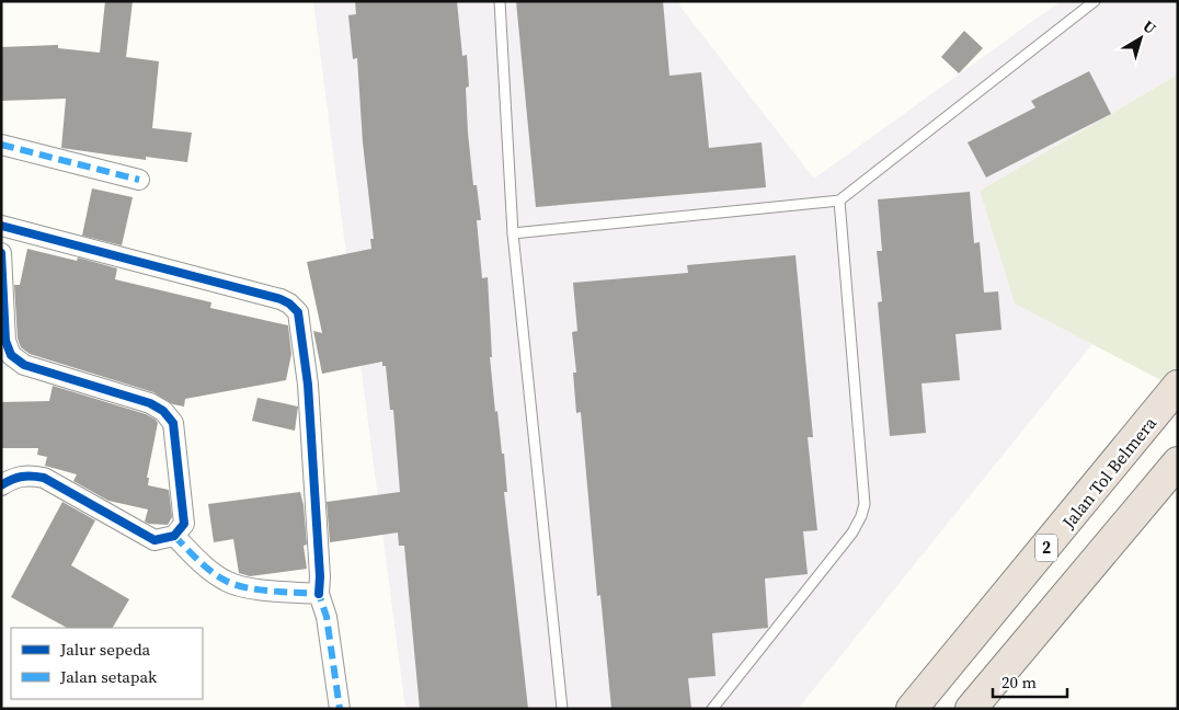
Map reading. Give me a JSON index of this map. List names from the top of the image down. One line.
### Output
{"streets":{"highway":["Jalan Tol Belmera","2"]},"legend":["Jalur sepeda","Jalan setapak"],"scale_bar":"20 m","north":"top right"}
